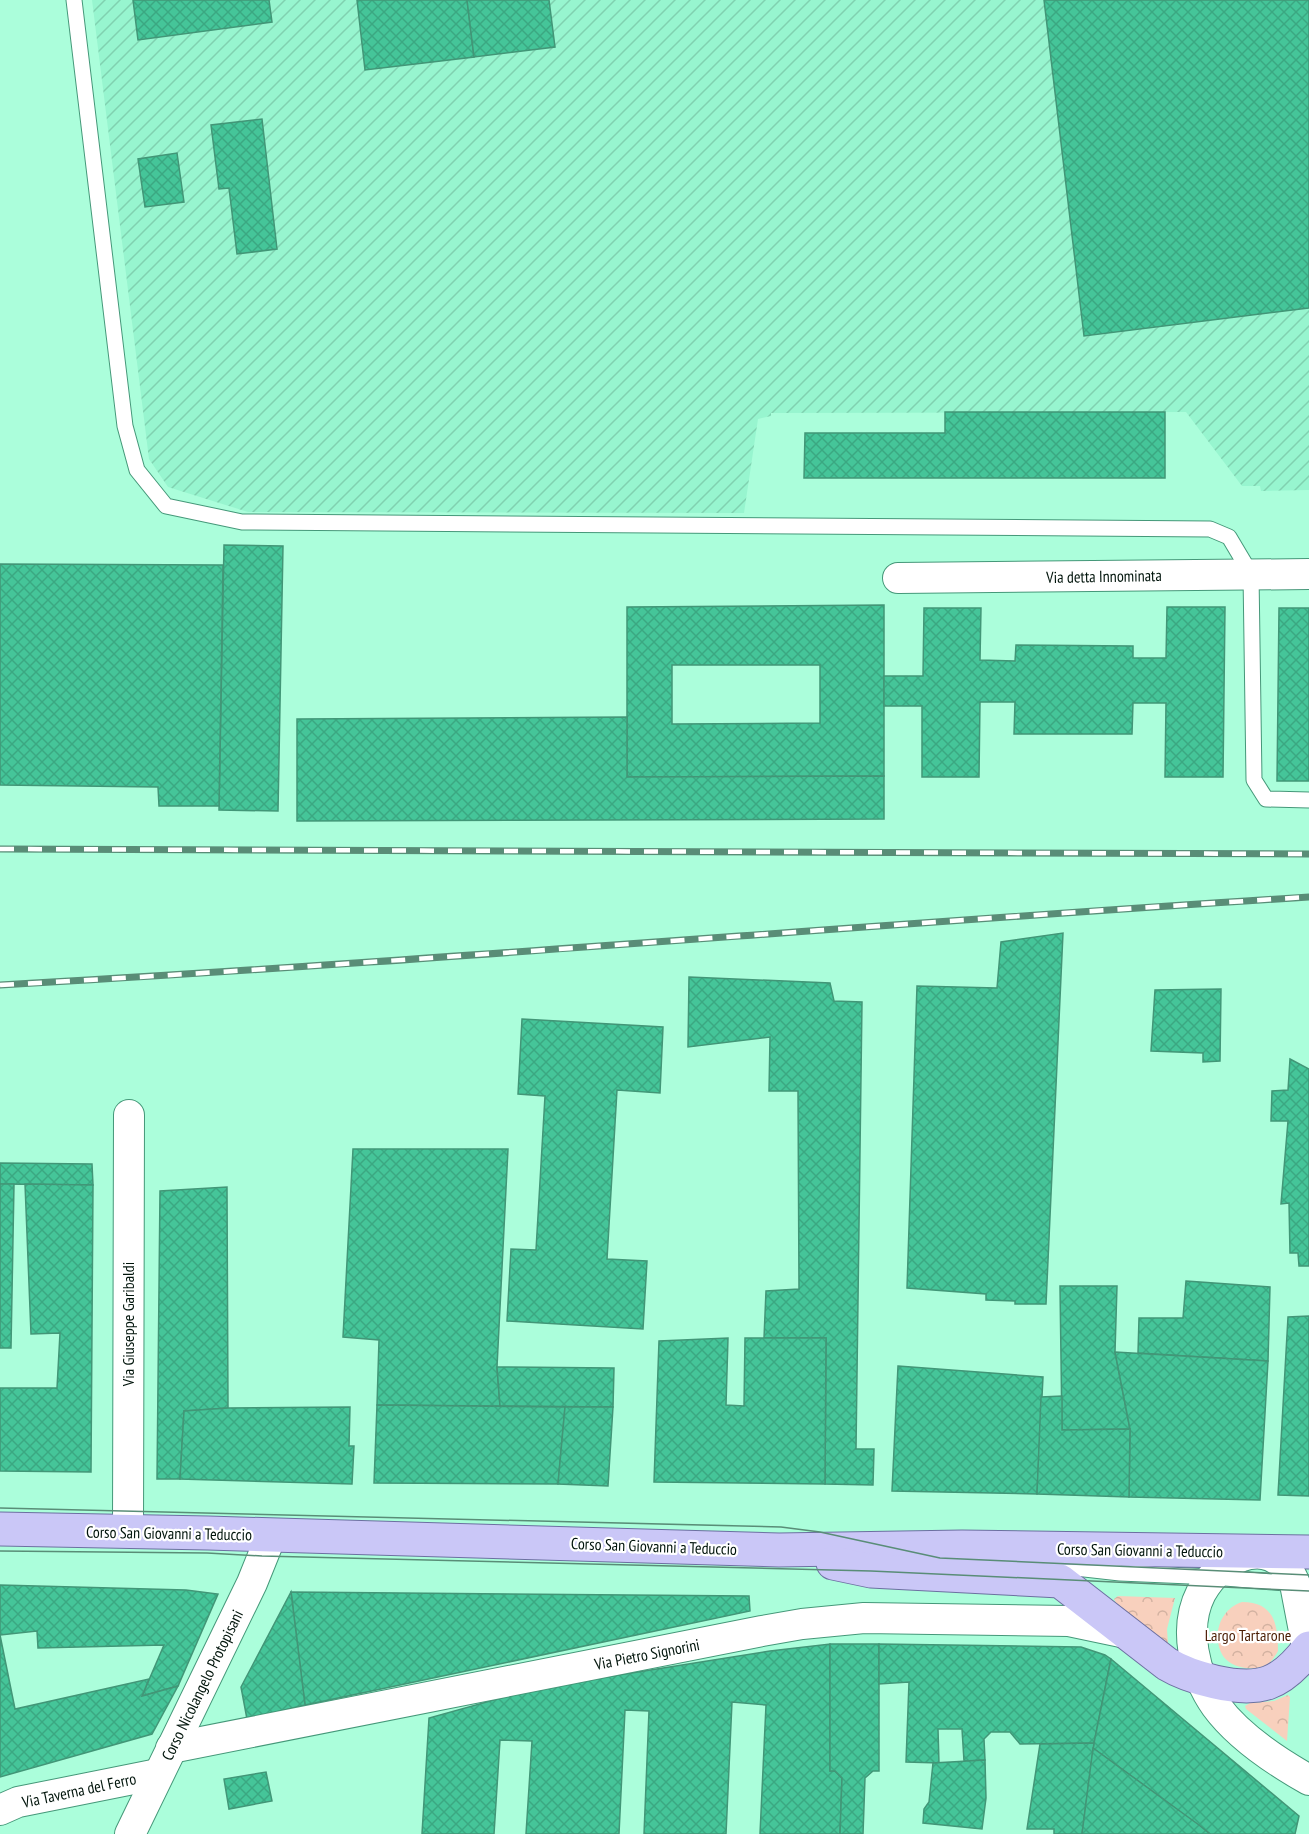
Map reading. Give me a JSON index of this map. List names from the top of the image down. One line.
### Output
{"streets":{"main road":["Corso San Giovanni a Teduccio"],"street":["Via detta Innominata","Via Giuseppe Garibaldi","Via Pietro Signorini","Corso Nicolangelo Protopisani","Via Taverna del Ferro"]},"crossings":[["Via Giuseppe Garibaldi","Corso San Giovanni a Teduccio"],["Corso San Giovanni a Teduccio","Corso Nicolangelo Protopisani"],["Via Pietro Signorini","Corso Nicolangelo Protopisani"],["Via Pietro Signorini","Via Taverna del Ferro"],["Corso Nicolangelo Protopisani","Via Taverna del Ferro"]],"parks":["Largo Tartarone"]}
